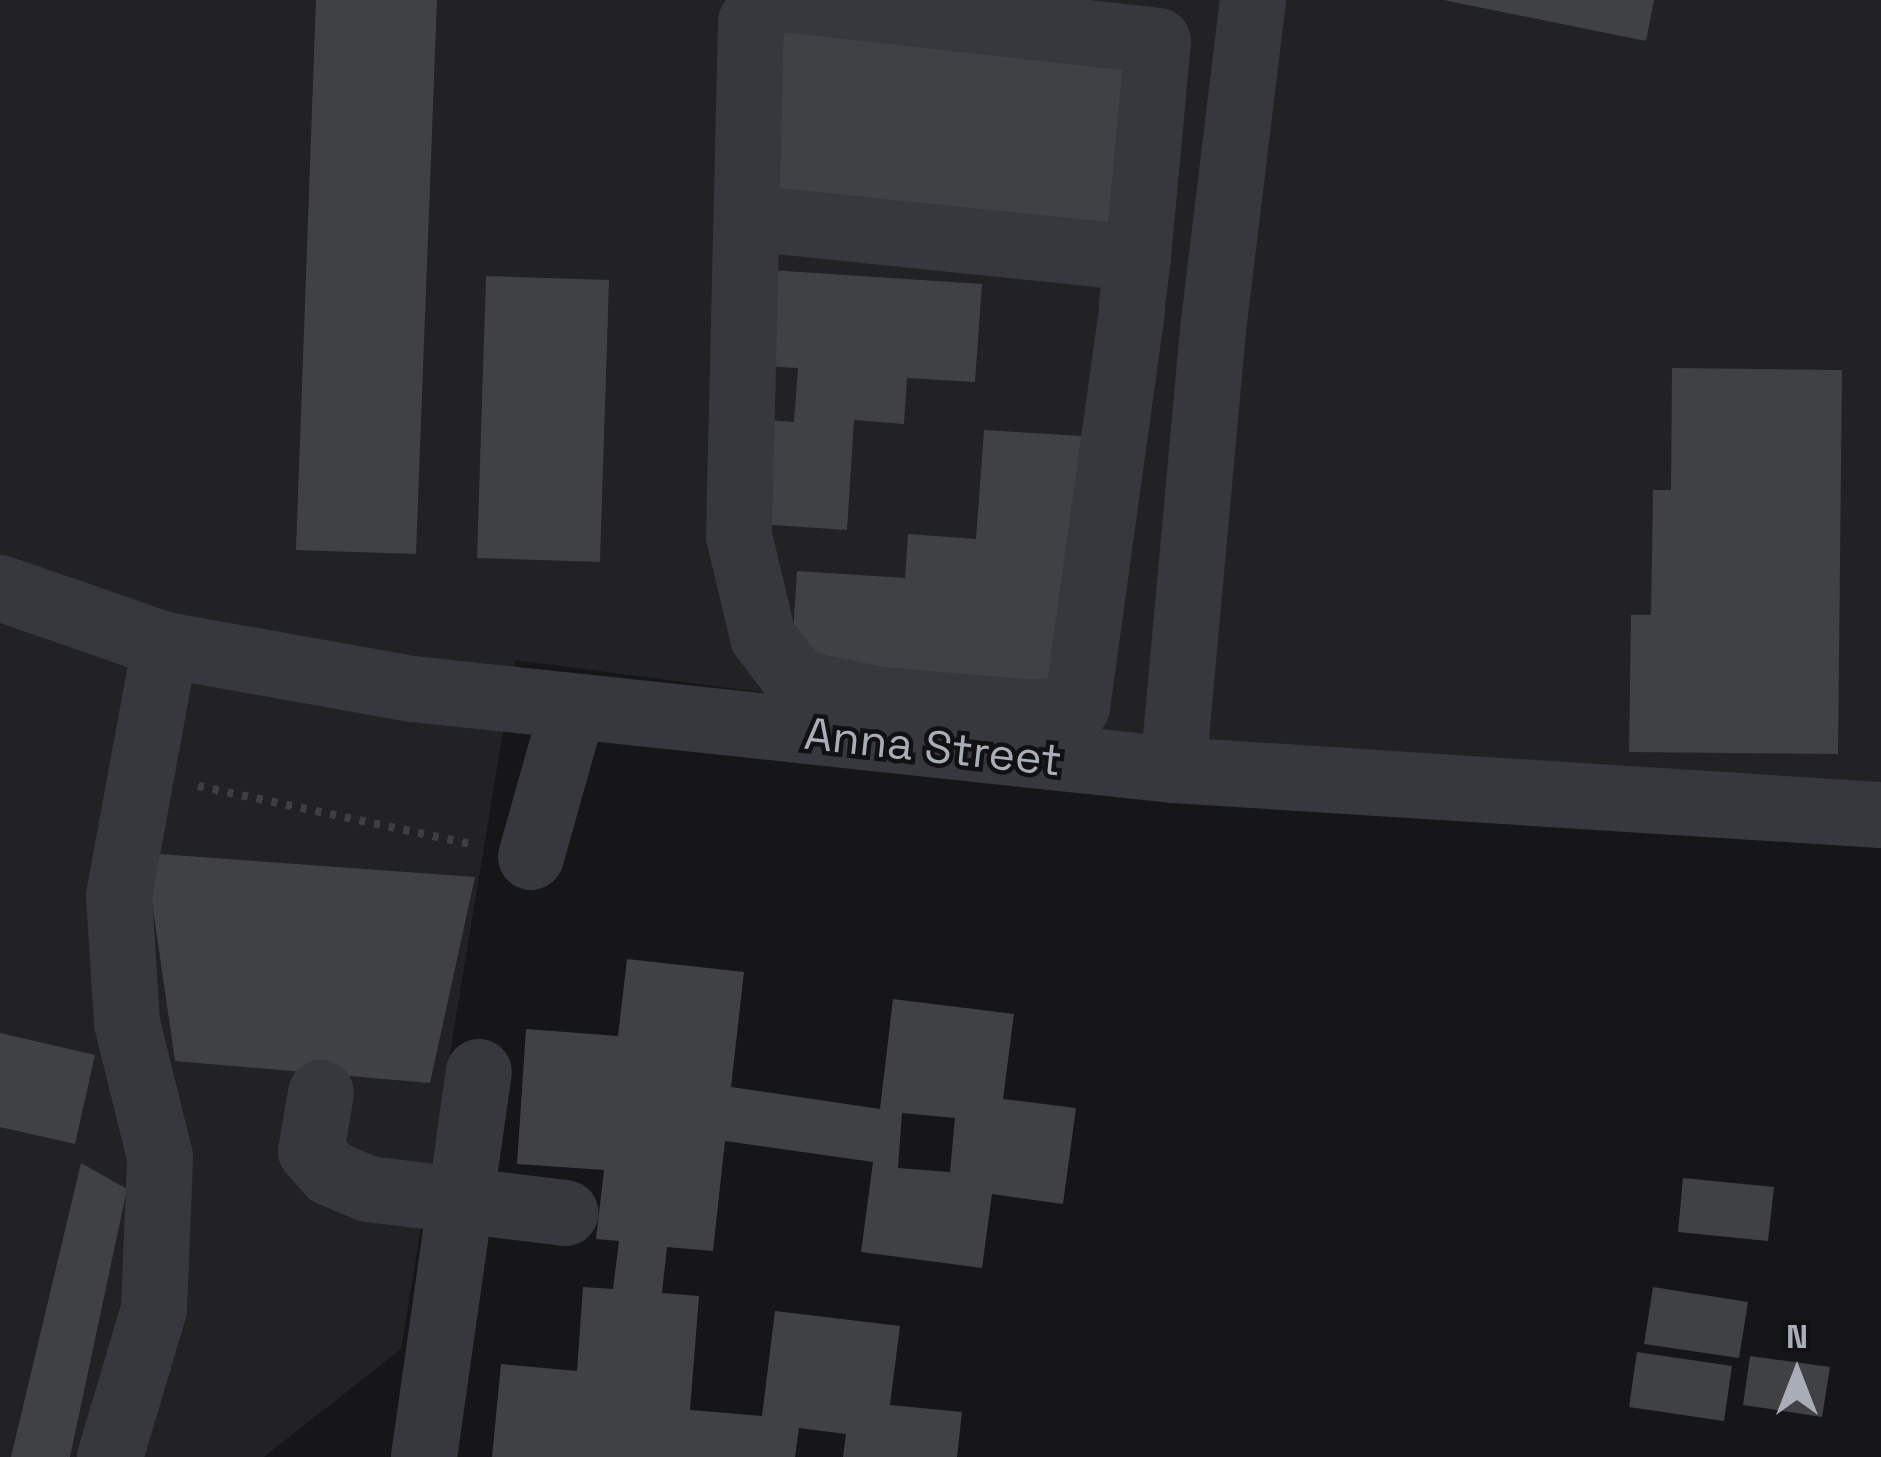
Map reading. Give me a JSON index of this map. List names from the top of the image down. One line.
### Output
{"streets":{"street":["Anna Street"]},"north":"top"}
